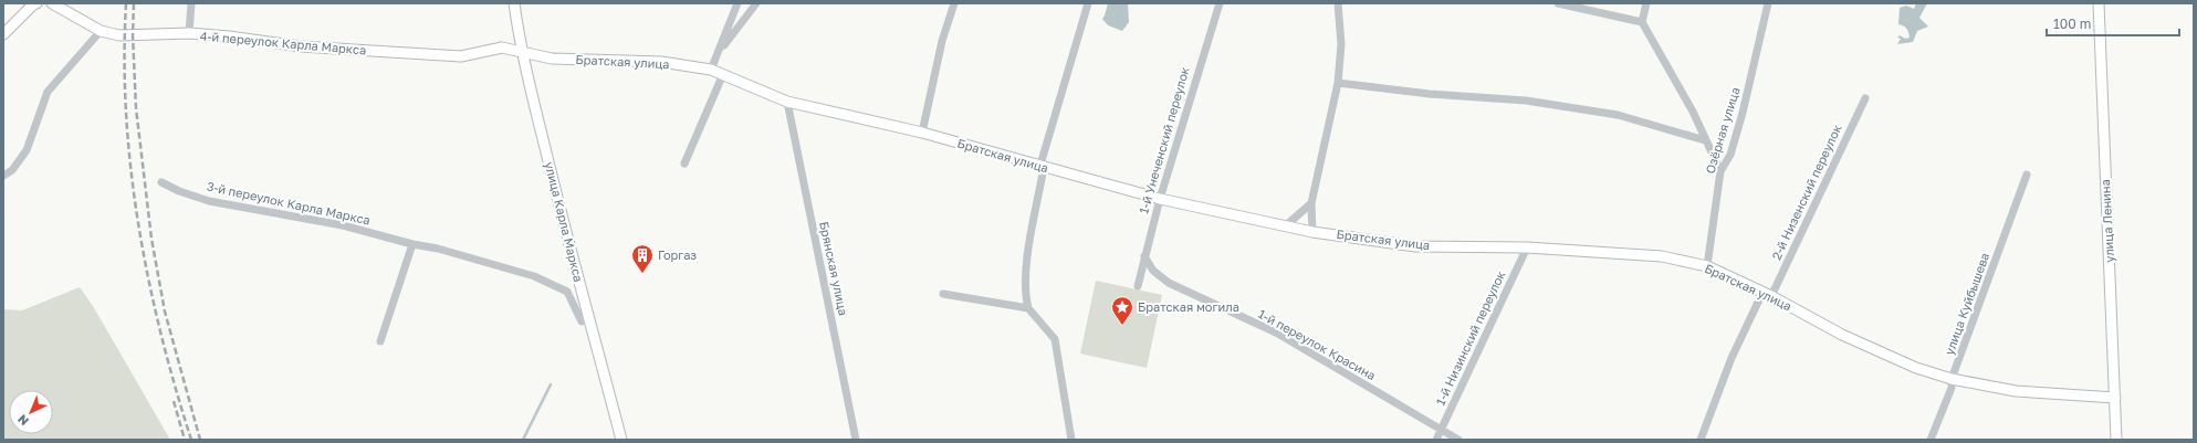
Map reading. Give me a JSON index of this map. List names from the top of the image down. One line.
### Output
{"streets":{"street":["4-й переулок Карла Маркса","Братская улица","Озёрная улица","1-й Унеченский переулок","2-й Низенский переулок","3-й переулок Карла Маркса","улица Ленина","улица Карла Маркса","Брянская улица","улица Куйбышева","1-й Низинский переулок","1-й переулок Красина"]},"crossings":[["4-й переулок Карла Маркса","Братская улица"],["4-й переулок Карла Маркса","улица Карла Маркса"],["Братская улица","Озёрная улица"],["Братская улица","1-й Унеченский переулок"],["Братская улица","2-й Низенский переулок"],["Братская улица","улица Ленина"],["Братская улица","улица Карла Маркса"],["Братская улица","Брянская улица"],["Братская улица","улица Куйбышева"],["Братская улица","1-й Низинский переулок"],["1-й Унеченский переулок","1-й переулок Красина"],["3-й переулок Карла Маркса","улица Карла Маркса"],["1-й Низинский переулок","1-й переулок Красина"]],"places":{"building":["Горгаз"],"place":["Братская могила"]},"scale_bar":"100 m","north":"bottom left"}
